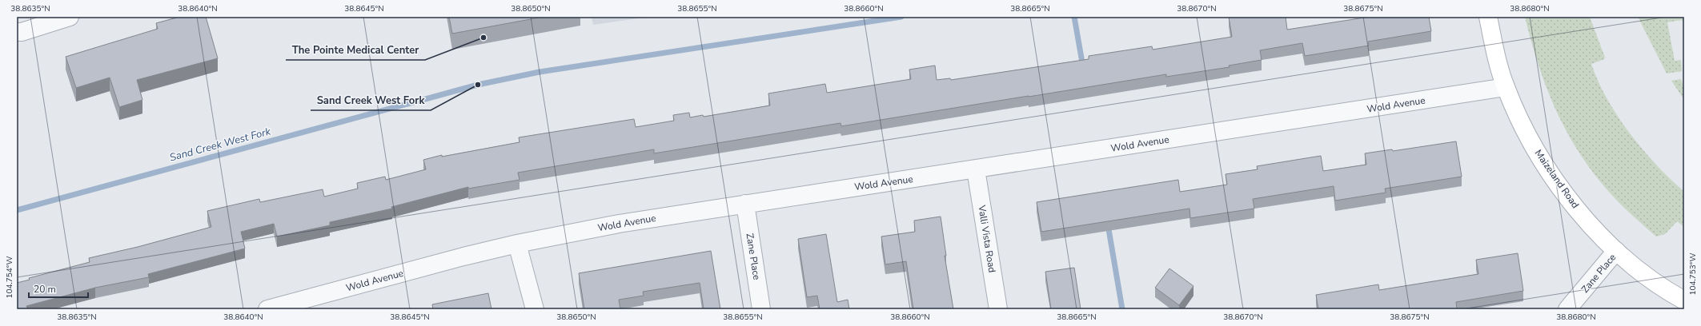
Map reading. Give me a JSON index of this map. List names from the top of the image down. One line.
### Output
{"streets":{"main road":["Maizeland Road"],"street":["Wold Avenue","Valli Vista Road","Zane Place"]},"crossings":[["Wold Avenue","Maizeland Road"],["Wold Avenue","Valli Vista Road"],["Wold Avenue","Zane Place"],["Maizeland Road","Zane Place"]],"water":["Sand Creek West Fork"],"places":["The Pointe Medical Center","Sand Creek West Fork"],"scale_bar":"20 m","coordinates":["38.8635°N","38.8640°N","38.8645°N","38.8650°N","38.8655°N","38.8660°N","38.8665°N","38.8670°N","38.8675°N","38.8680°N","104.753°W","104.754°W"]}
